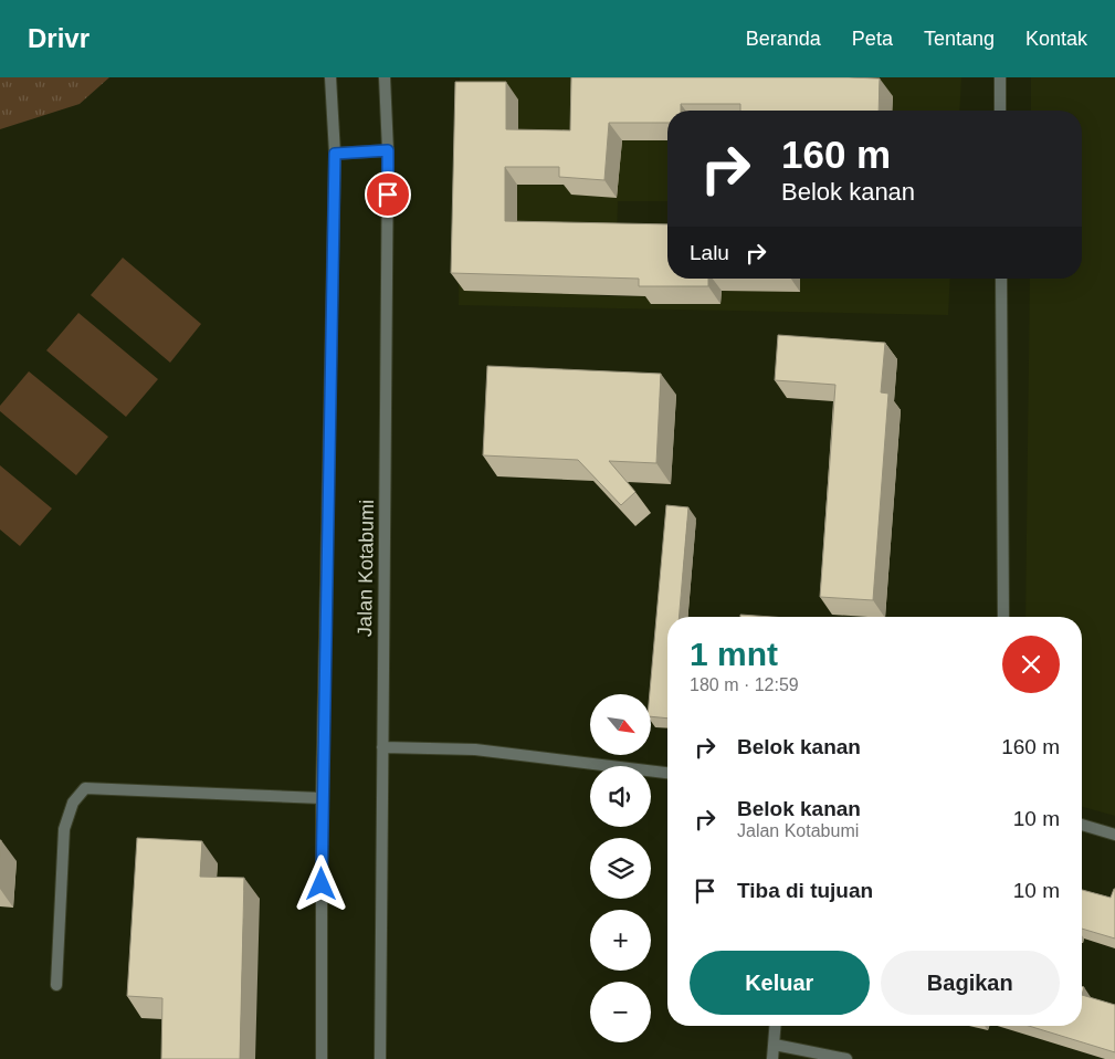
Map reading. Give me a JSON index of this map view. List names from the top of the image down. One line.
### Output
{"streets":{"street":["Jalan Kotabumi"]},"north":"bottom right","page":{"header":"Drivr","nav":["Beranda","Peta","Tentang","Kontak"],"turn":["160 m","Belok kanan"],"then":"Lalu","heading":["1 mnt","180 m · 12:59"],"map_buttons":["+","−"],"list":[{"name":"Belok kanan","value":"160 m"},{"name":"Belok kanan","note":"Jalan Kotabumi","value":"10 m"},{"name":"Tiba di tujuan","value":"10 m"}],"buttons":["Keluar","Bagikan"]}}
